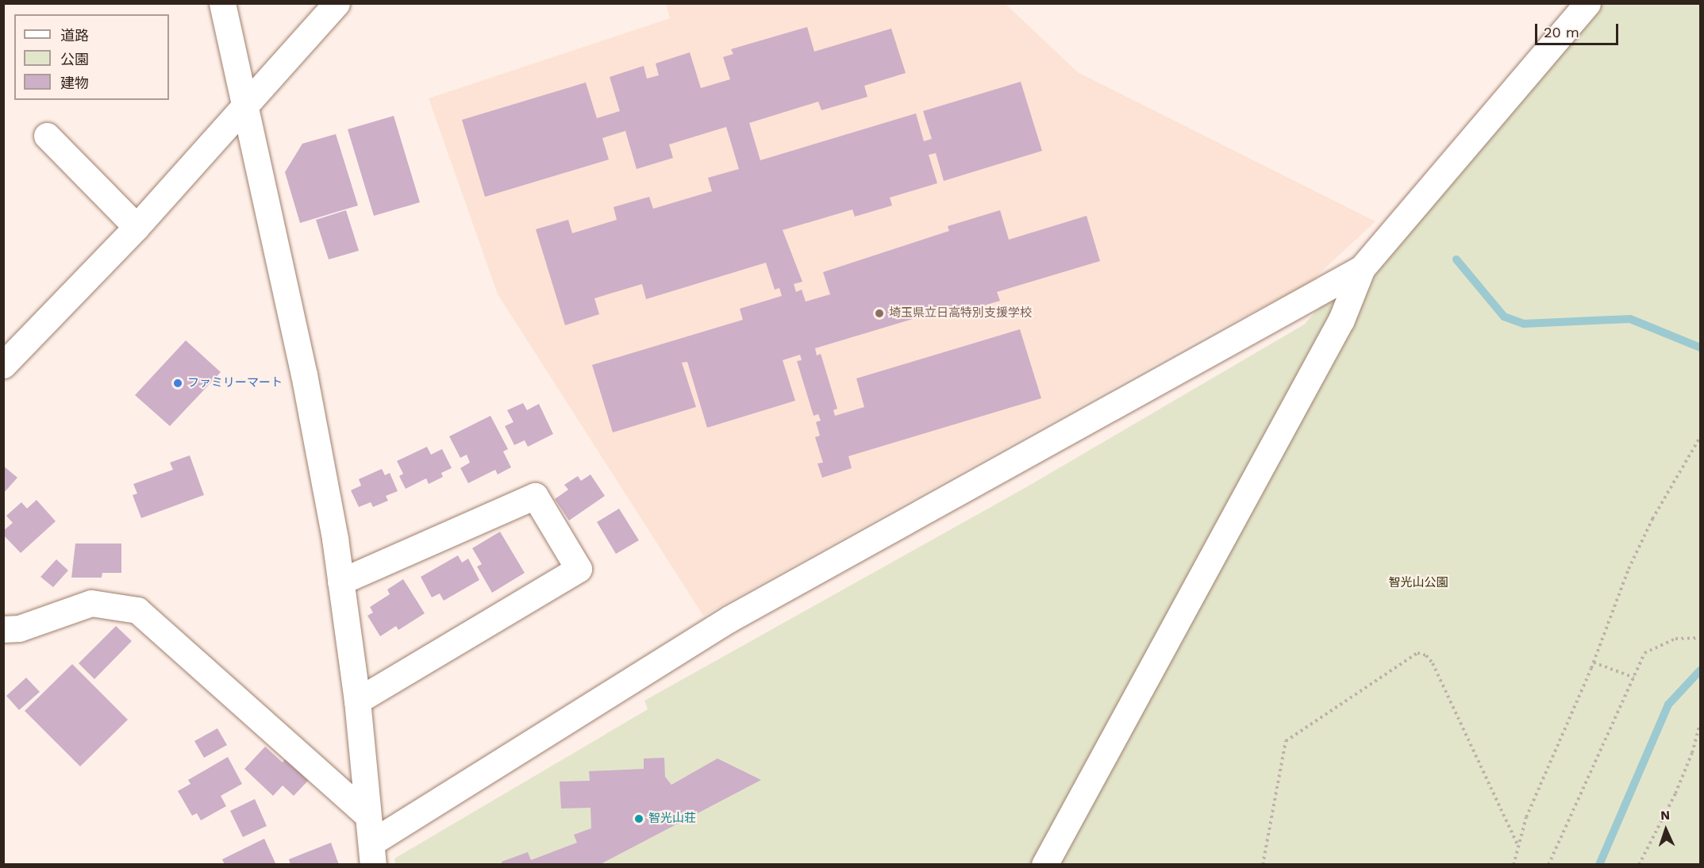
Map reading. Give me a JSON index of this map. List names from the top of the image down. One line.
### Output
{"parks":["智光山公園"],"places":["埼玉県立日高特別支援学校","ファミリーマート","智光山荘"],"legend":["道路","公園","建物"],"scale_bar":"20 m","north":"top"}
